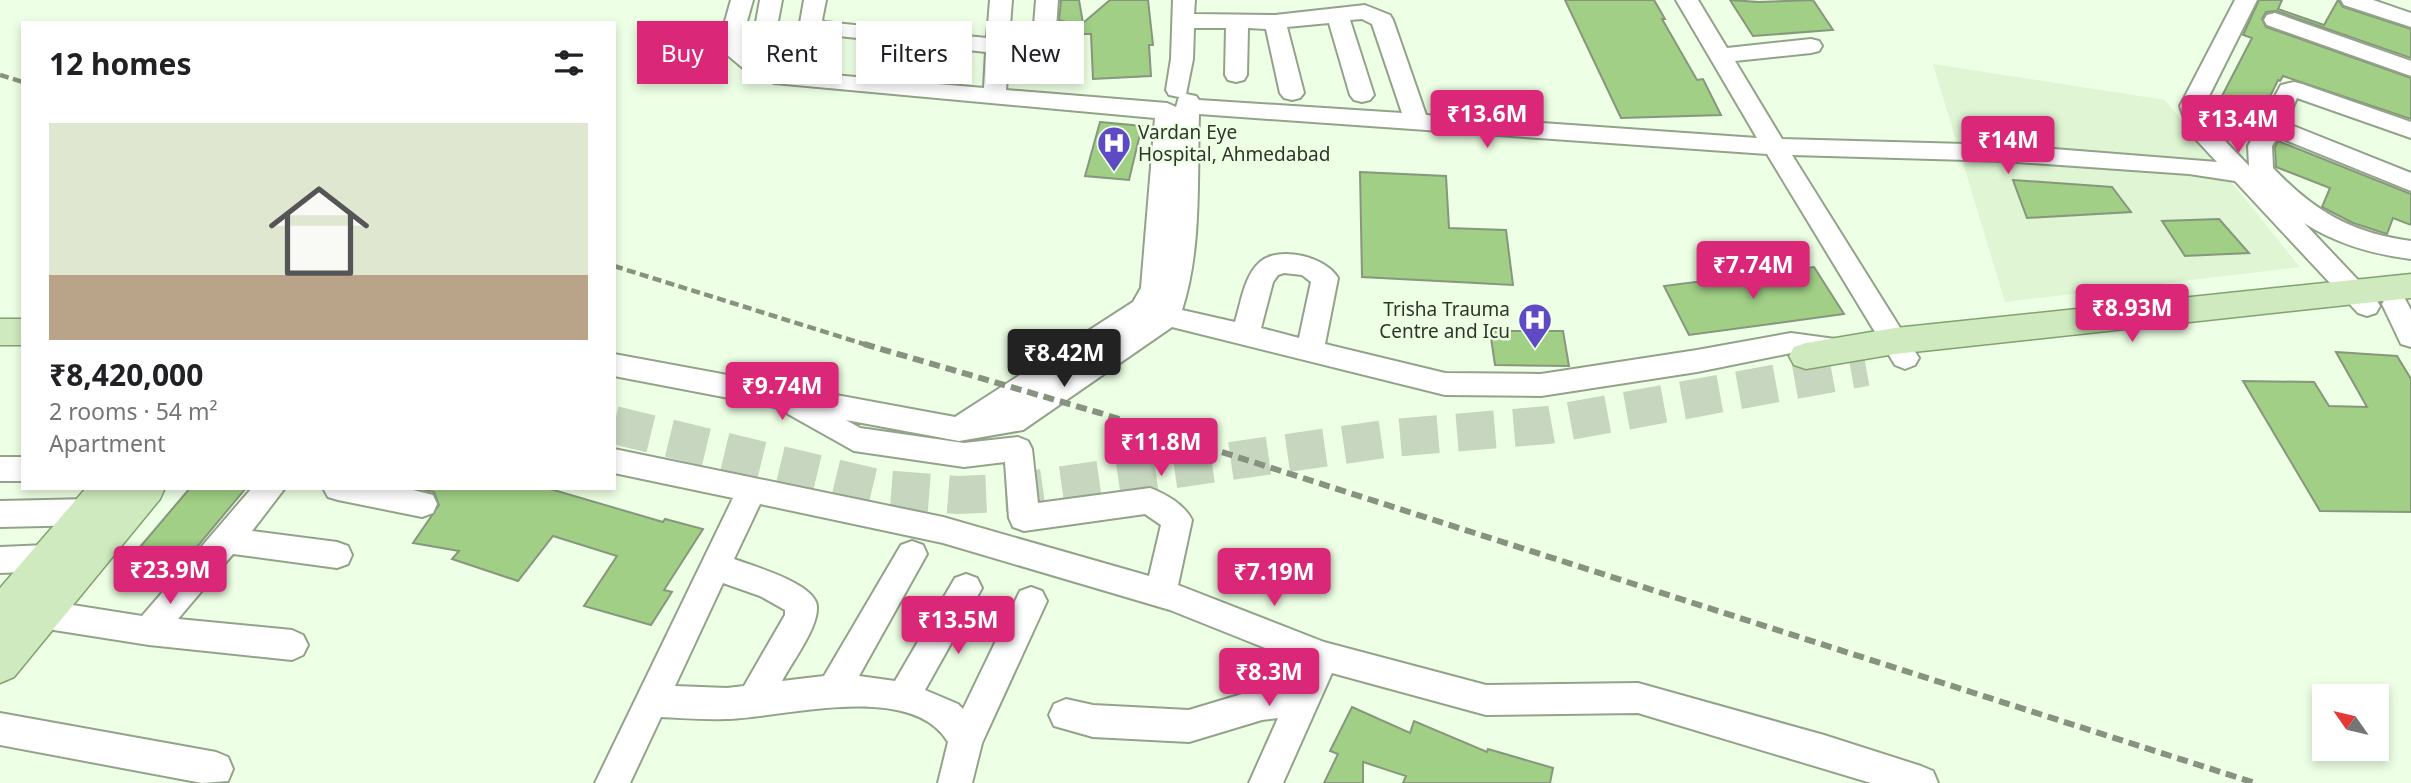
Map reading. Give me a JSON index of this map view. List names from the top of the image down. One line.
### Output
{"places":{"hospital":["Vardan Eye Hospital, Ahmedabad","Trisha Trauma Centre and Icu"]},"north":"top left","page":{"chip":["Buy","Rent","Filters","New"],"heading":"12 homes","price":["₹13.6M","₹13.4M","₹14M","₹7.74M","₹8.93M","₹8.42M","₹9.74M","₹11.8M","₹23.9M","₹7.19M","₹13.5M","₹8.3M"],"list":[{"name":"₹8,420,000","note":"2 rooms · 54 m² · Apartment"}]}}
